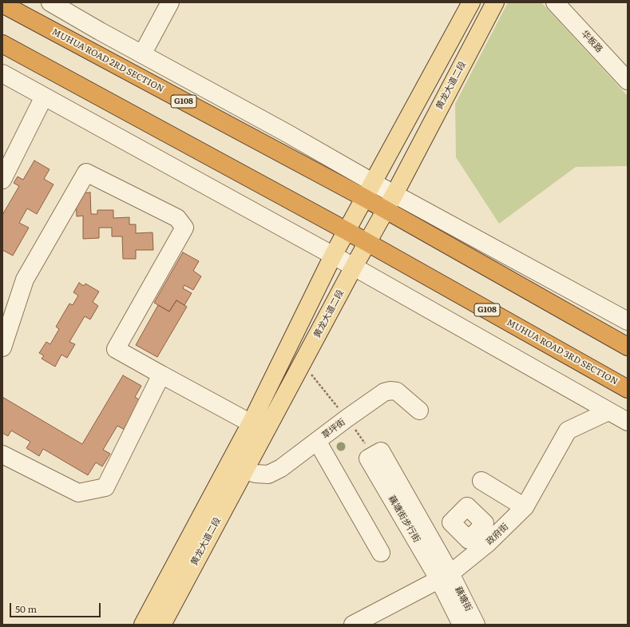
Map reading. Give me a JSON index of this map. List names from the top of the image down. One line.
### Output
{"streets":{"highway":["MUHUA ROAD 2RD SECTION","G108","MUHUA ROAD 3RD SECTION"],"main road":["黄龙大道二段"],"street":["华板路","草坪街","藕塘街步行街","政府街","藕塘街"]},"crossings":[["MUHUA ROAD 2RD SECTION","黄龙大道二段"],["MUHUA ROAD 2RD SECTION","G108"],["黄龙大道二段","G108"],["黄龙大道二段","MUHUA ROAD 3RD SECTION"],["黄龙大道二段","草坪街"],["G108","MUHUA ROAD 3RD SECTION"],["藕塘街步行街","政府街"],["藕塘街步行街","藕塘街"],["政府街","藕塘街"]],"scale_bar":"50 m"}
